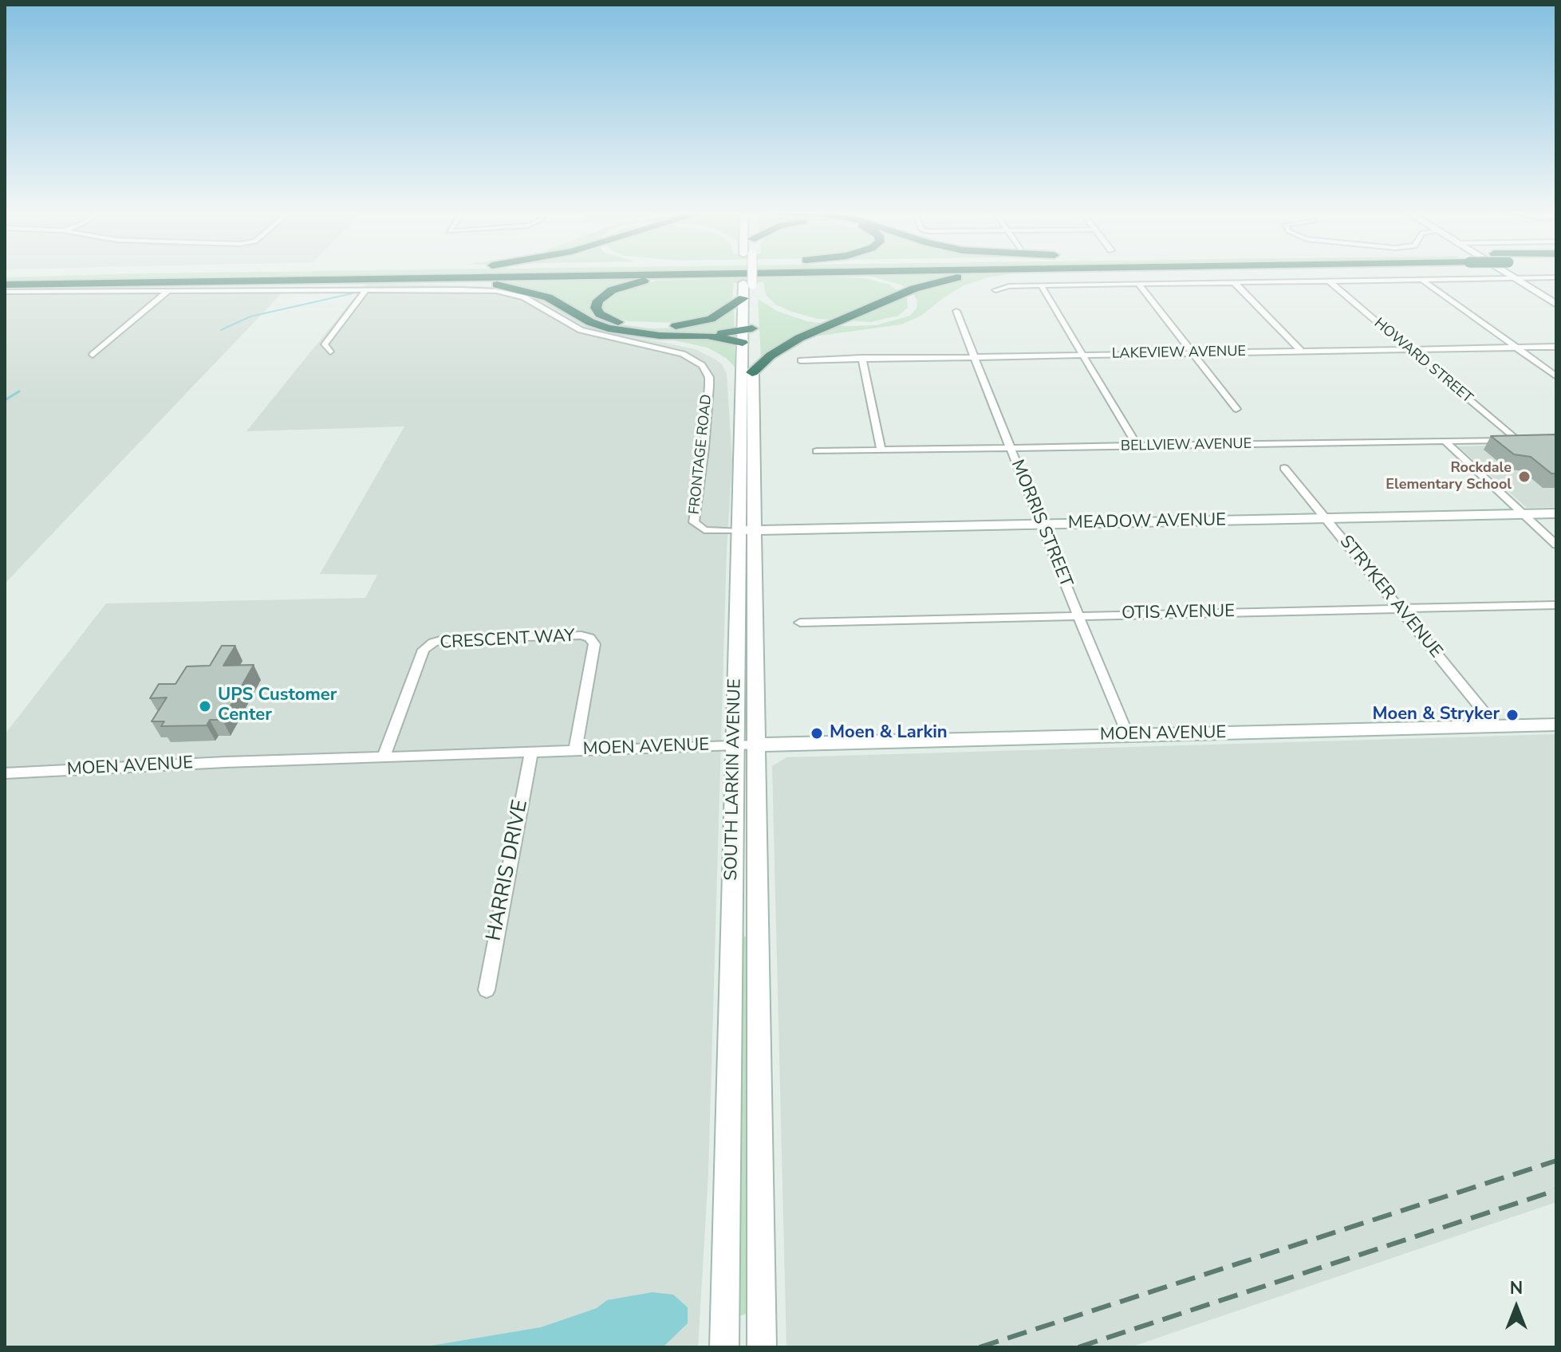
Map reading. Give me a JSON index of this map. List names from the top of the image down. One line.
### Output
{"streets":{"main road":["MEADOW AVENUE","MOEN AVENUE","SOUTH LARKIN AVENUE"],"street":["LAKEVIEW AVENUE","HOWARD STREET","BELLVIEW AVENUE","FRONTAGE ROAD","MORRIS STREET","STRYKER AVENUE","OTIS AVENUE","CRESCENT WAY","HARRIS DRIVE"]},"crossings":[["LAKEVIEW AVENUE","HOWARD STREET"],["LAKEVIEW AVENUE","MORRIS STREET"],["HOWARD STREET","BELLVIEW AVENUE"],["BELLVIEW AVENUE","MORRIS STREET"],["FRONTAGE ROAD","MEADOW AVENUE"],["FRONTAGE ROAD","SOUTH LARKIN AVENUE"],["MEADOW AVENUE","MORRIS STREET"],["MEADOW AVENUE","STRYKER AVENUE"],["MEADOW AVENUE","SOUTH LARKIN AVENUE"],["MORRIS STREET","OTIS AVENUE"],["MORRIS STREET","MOEN AVENUE"],["STRYKER AVENUE","OTIS AVENUE"],["STRYKER AVENUE","MOEN AVENUE"],["CRESCENT WAY","MOEN AVENUE"],["MOEN AVENUE","SOUTH LARKIN AVENUE"],["MOEN AVENUE","HARRIS DRIVE"]],"places":["Rockdale Elementary School","UPS Customer Center","Moen & Stryker","Moen & Larkin"],"north":"top"}
